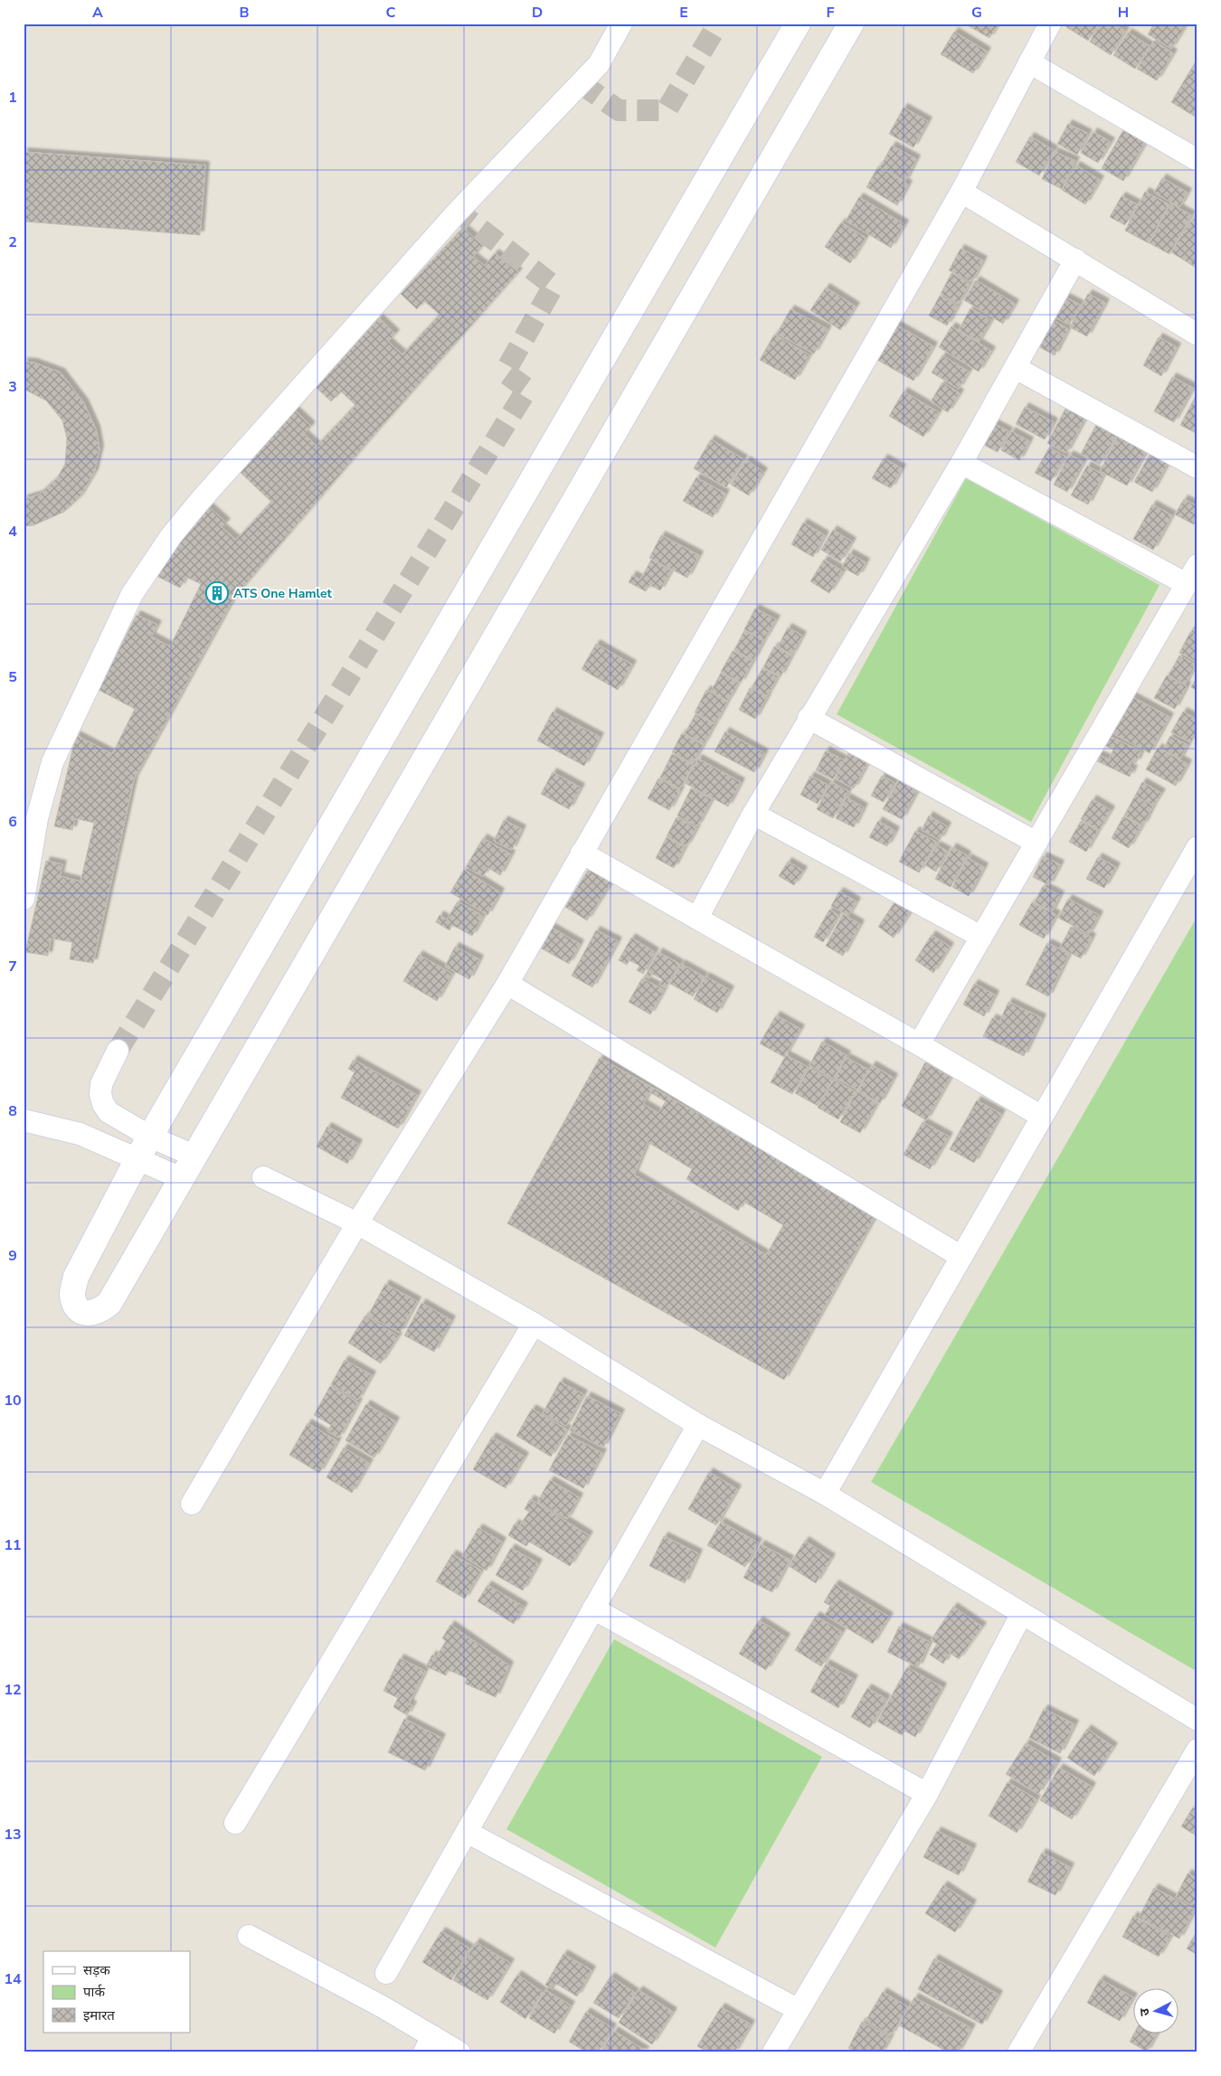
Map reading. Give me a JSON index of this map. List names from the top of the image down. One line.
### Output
{"places":{"building":["ATS One Hamlet"]},"legend":["सड़क","पार्क","इमारत"],"north":"left","grid":{"columns":["A","B","C","D","E","F","G","H"],"rows":["1","2","3","4","5","6","7","8","9","10","11","12","13","14"]}}
